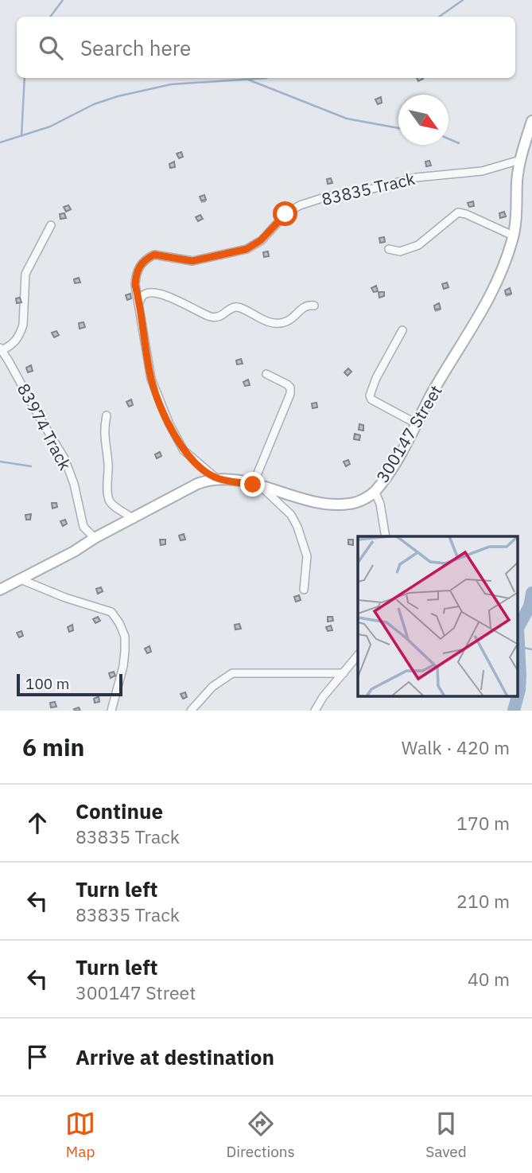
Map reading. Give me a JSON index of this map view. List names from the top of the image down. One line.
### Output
{"streets":{"street":["83835 Track","83974 Track","300147 Street"]},"crossings":[["83835 Track","300147 Street"],["83974 Track","300147 Street"]],"scale_bar":"100 m","north":"bottom right","page":{"search":"Search here","scale":"100 m","heading":["6 min","Walk · 420 m"],"list":[["Continue","83835 Track","170 m"],["Turn left","83835 Track","210 m"],["Turn left","300147 Street","40 m"],"Arrive at destination"],"nav":["Map","Directions","Saved"]}}
